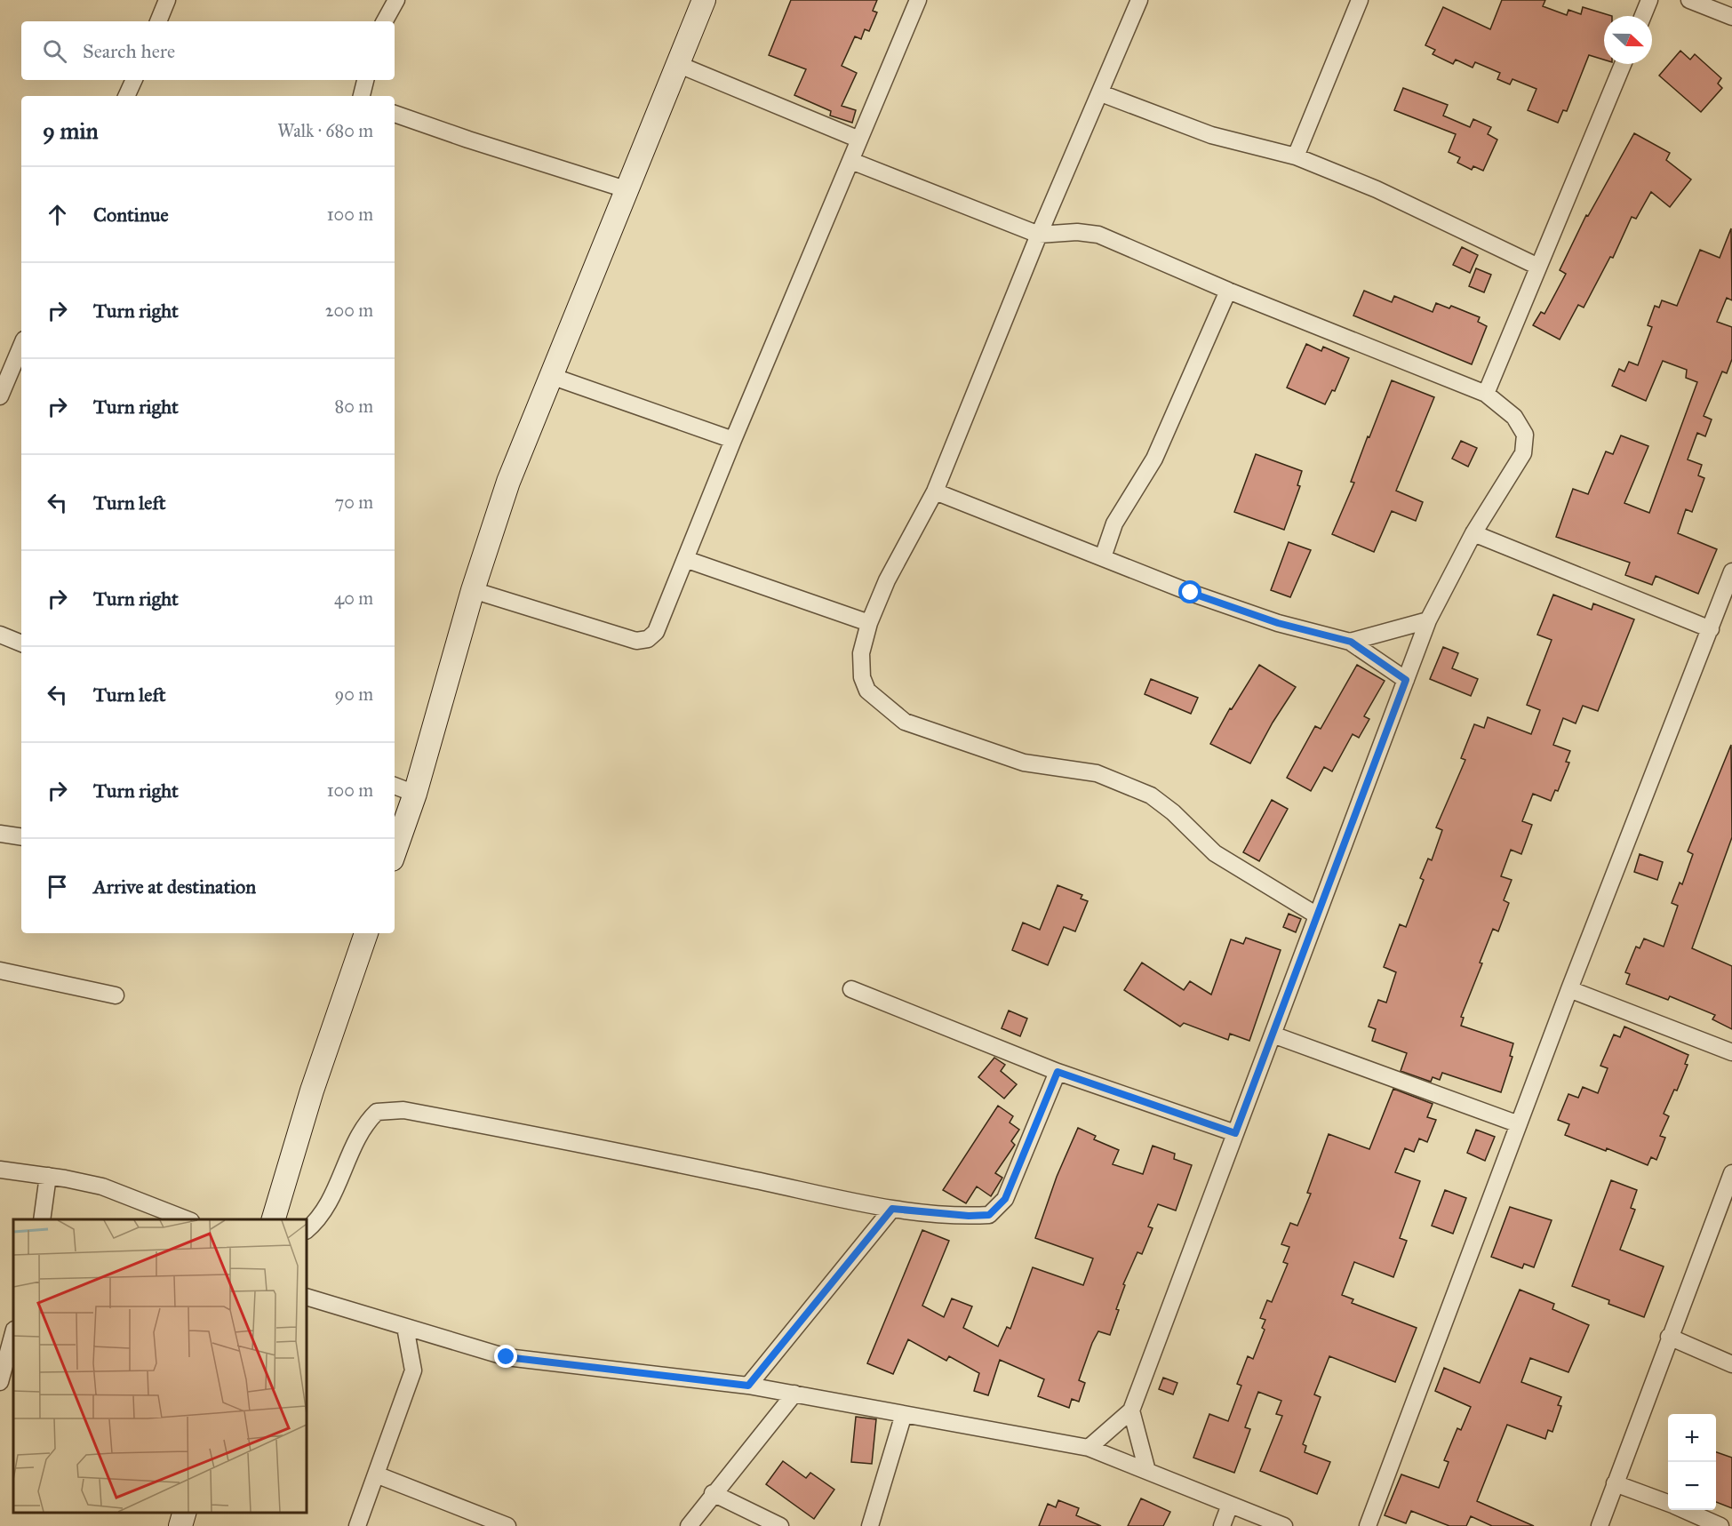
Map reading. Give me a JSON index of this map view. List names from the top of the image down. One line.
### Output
{"north":"right","page":{"search":"Search here","heading":["9 min","Walk · 680 m"],"list":[["Continue","100 m"],["Turn right","200 m"],["Turn right","80 m"],["Turn left","70 m"],["Turn right","40 m"],["Turn left","90 m"],["Turn right","100 m"],"Arrive at destination"],"map_buttons":["+","−"]}}
